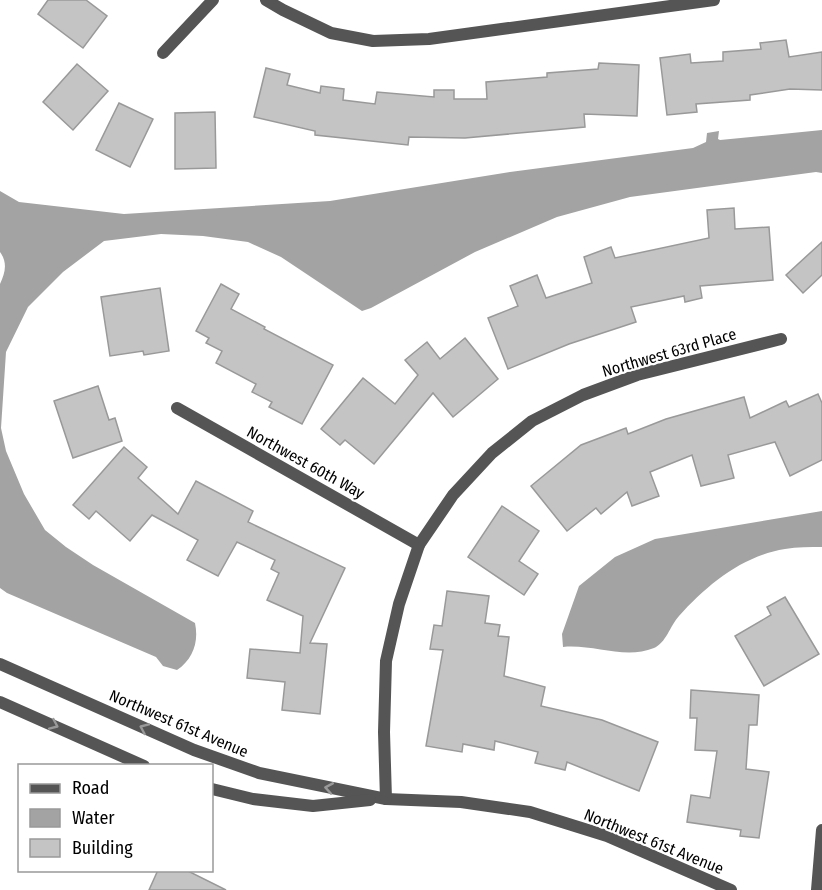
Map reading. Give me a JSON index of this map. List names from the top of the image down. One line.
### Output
{"streets":{"street":["Northwest 63rd Place","Northwest 60th Way","Northwest 61st Avenue"]},"crossings":[["Northwest 63rd Place","Northwest 60th Way"],["Northwest 63rd Place","Northwest 61st Avenue"]],"legend":["Road","Water","Building"]}
